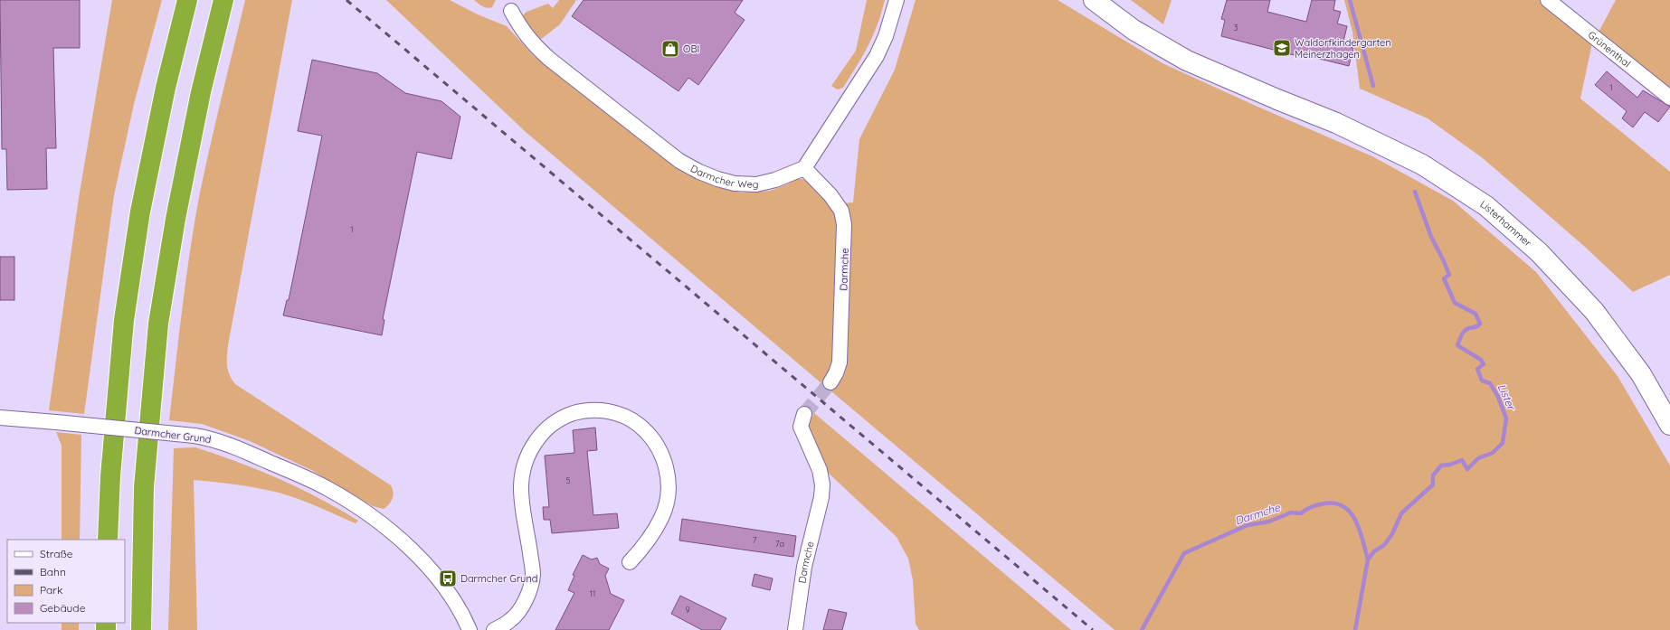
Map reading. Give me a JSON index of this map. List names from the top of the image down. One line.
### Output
{"streets":{"main road":["Listerhammer"],"street":["Grünenthal","Darmcher Weg","Darmche","Darmcher Grund"]},"crossings":[["Darmcher Weg","Darmche"]],"water":["Lister","Darmche"],"places":{"school or university":["Waldorfkindergarten Meinerzhagen"],"shop":["OBI"],"bus stop":["Darmcher Grund"]},"house_numbers":["3","1","1","5","7","7a","11","9"],"legend":["Straße","Bahn","Park","Gebäude"]}
